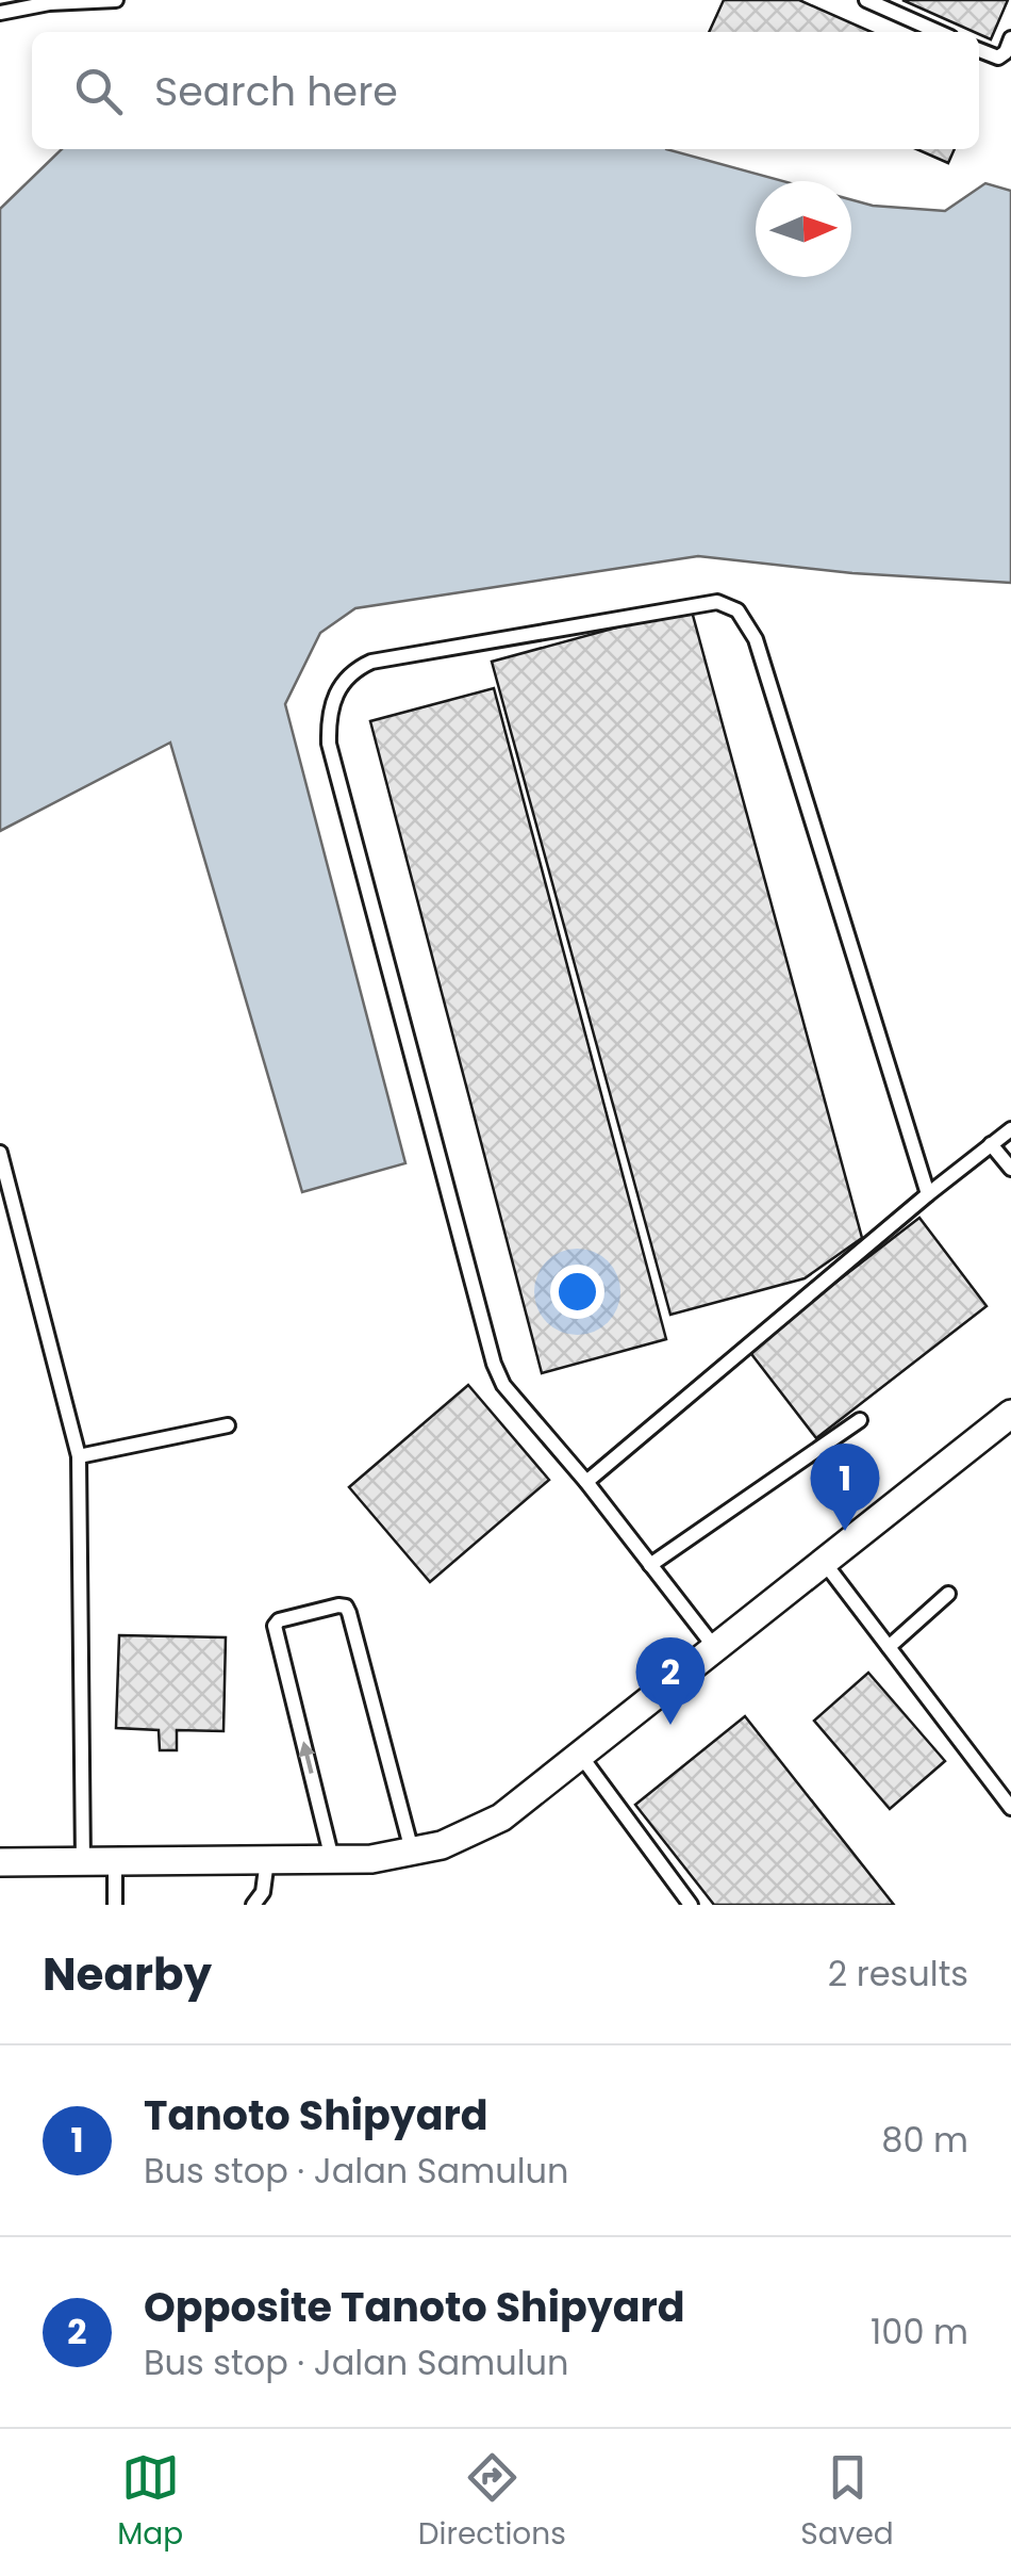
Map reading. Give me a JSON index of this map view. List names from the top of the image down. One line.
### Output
{"north":"right","page":{"search":"Search here","pins":["1","2"],"heading":["Nearby","2 results"],"list":[{"mark":"1","name":"Tanoto Shipyard","note":"Bus stop · Jalan Samulun","value":"80 m"},{"mark":"2","name":"Opposite Tanoto Shipyard","note":"Bus stop · Jalan Samulun","value":"100 m"}],"nav":["Map","Directions","Saved"]}}
